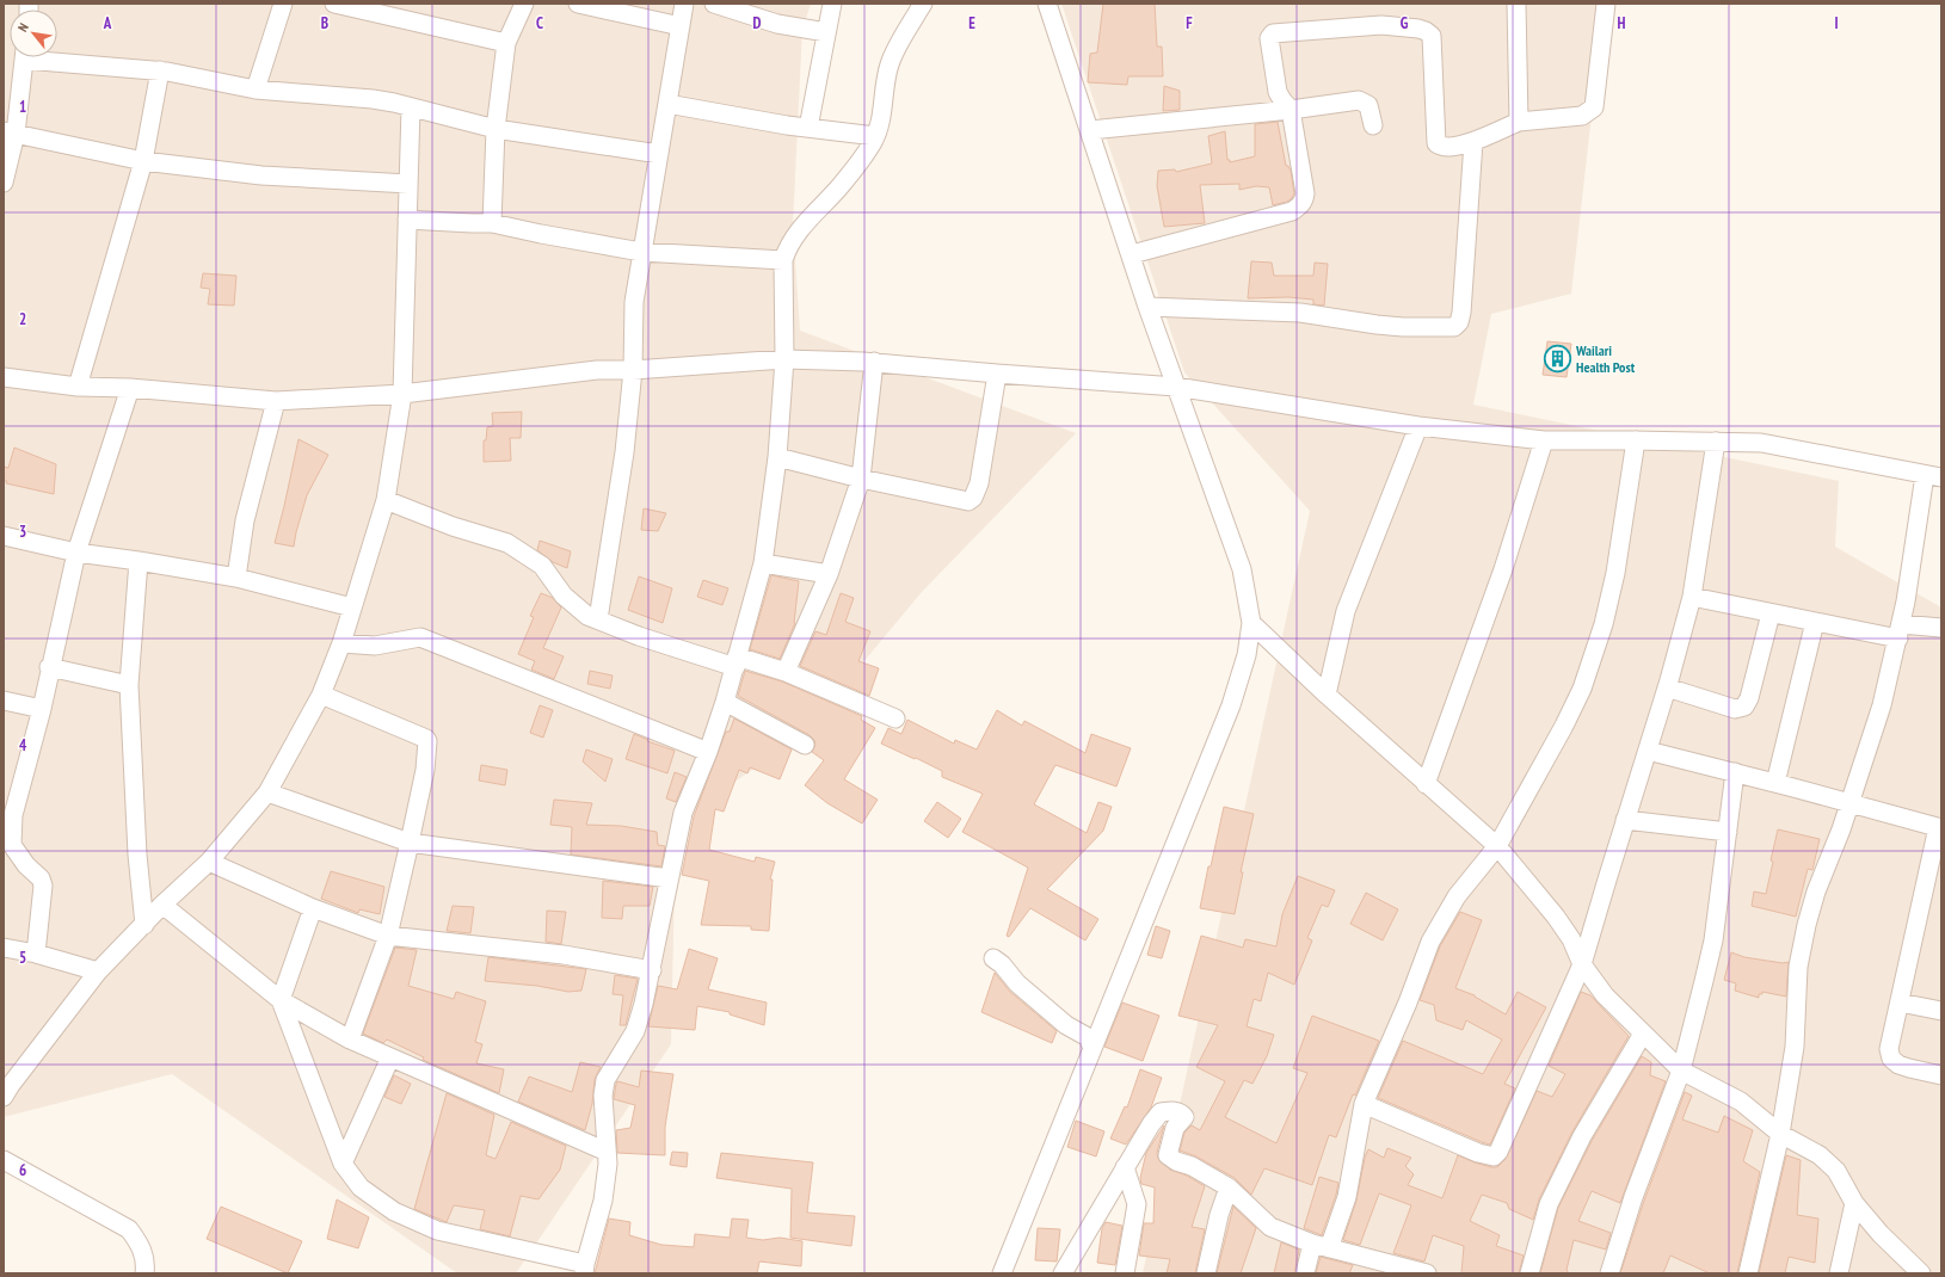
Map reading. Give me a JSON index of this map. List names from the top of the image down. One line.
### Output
{"places":{"building":["Wailari Health Post"]},"north":"top left","grid":{"columns":["A","B","C","D","E","F","G","H","I"],"rows":["1","2","3","4","5","6"]}}
